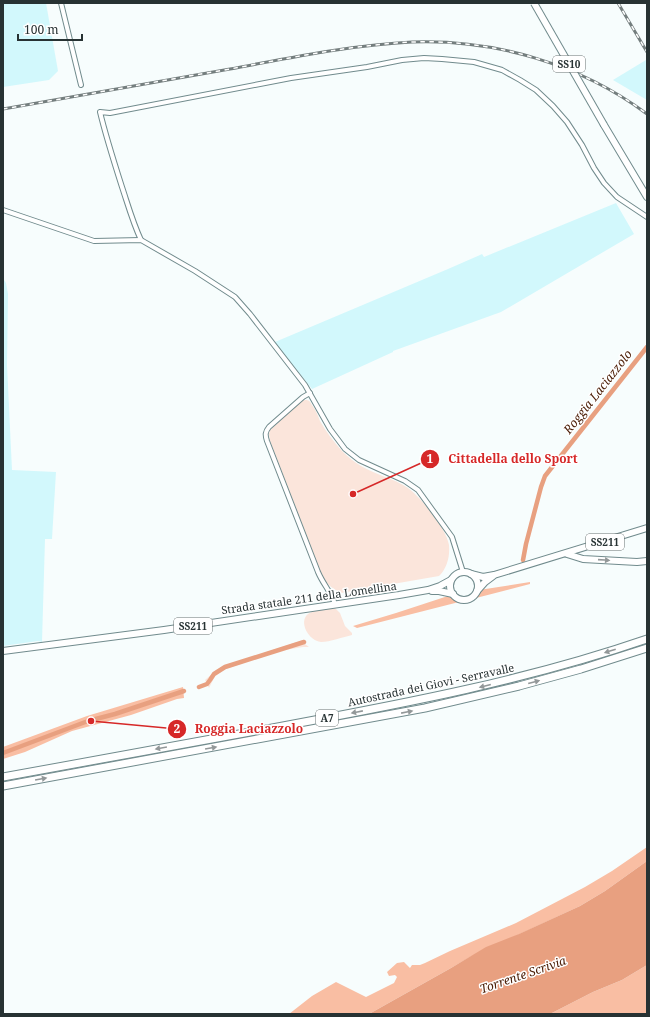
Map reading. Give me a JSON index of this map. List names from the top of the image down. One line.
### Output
{"streets":{"highway":["Autostrada dei Giovi - Serravalle","A7"],"main road":["SS10","SS211","Strada statale 211 della Lomellina"]},"water":["Roggia Laciazzolo","Torrente Scrivia"],"places":["Cittadella dello Sport","Roggia Laciazzolo"],"scale_bar":"100 m"}
